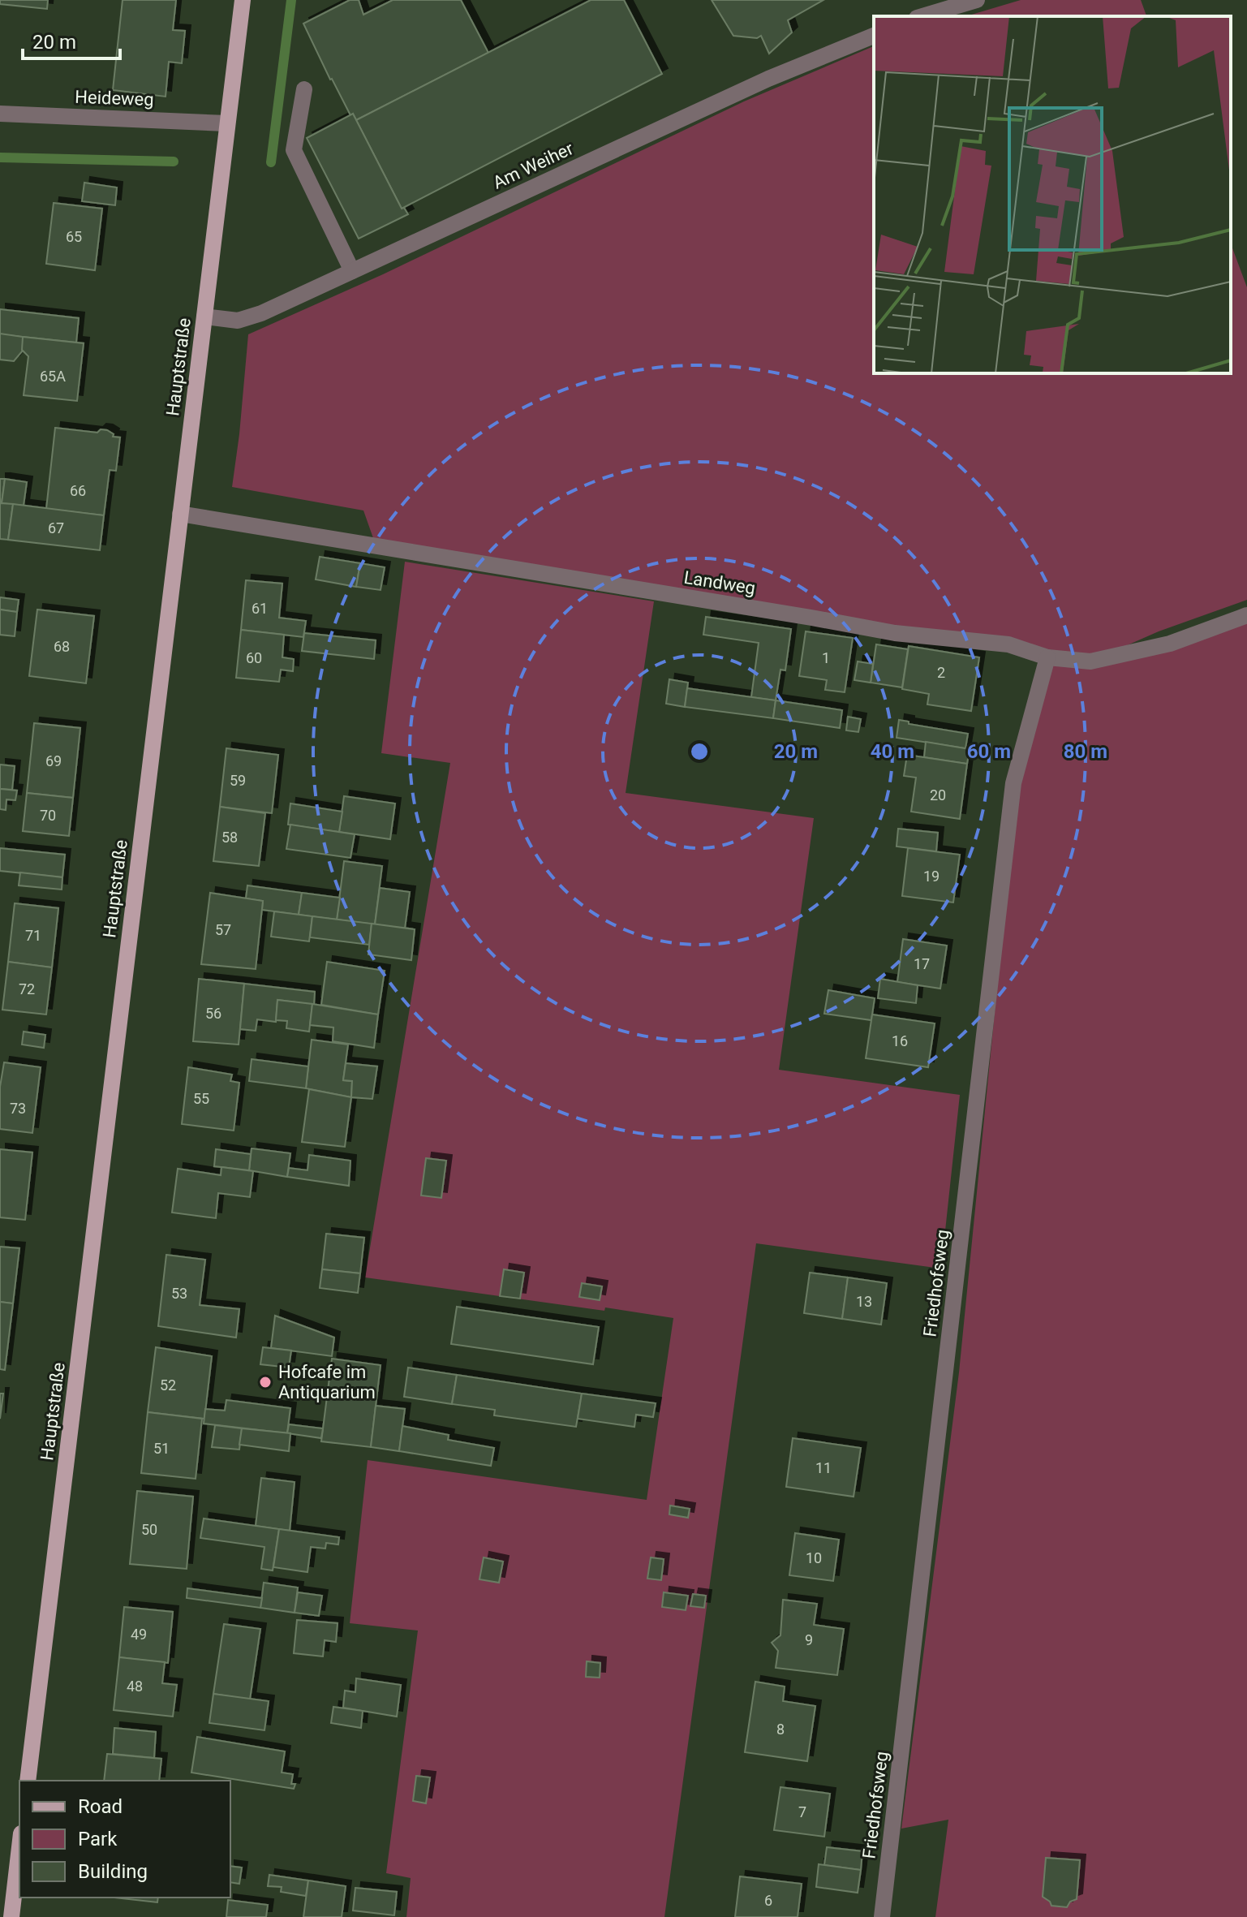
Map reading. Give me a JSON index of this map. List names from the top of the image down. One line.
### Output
{"streets":{"main road":["Hauptstraße"],"street":["Heideweg","Am Weiher","Landweg","Friedhofsweg"]},"crossings":[["Heideweg","Hauptstraße"],["Am Weiher","Hauptstraße"],["Hauptstraße","Landweg"],["Landweg","Friedhofsweg"]],"places":["Hofcafe im Antiquarium"],"house_numbers":["65","65A","66","67","61","68","60","1","2","69","59","20","70","58","19","57","71","17","72","56","16","55","73","53","13","52","51","11","50","10","49","9","48","8","7","6"],"legend":["Road","Park","Building"],"scale_bar":"20 m","rings":["20 m","40 m","60 m","80 m"]}
